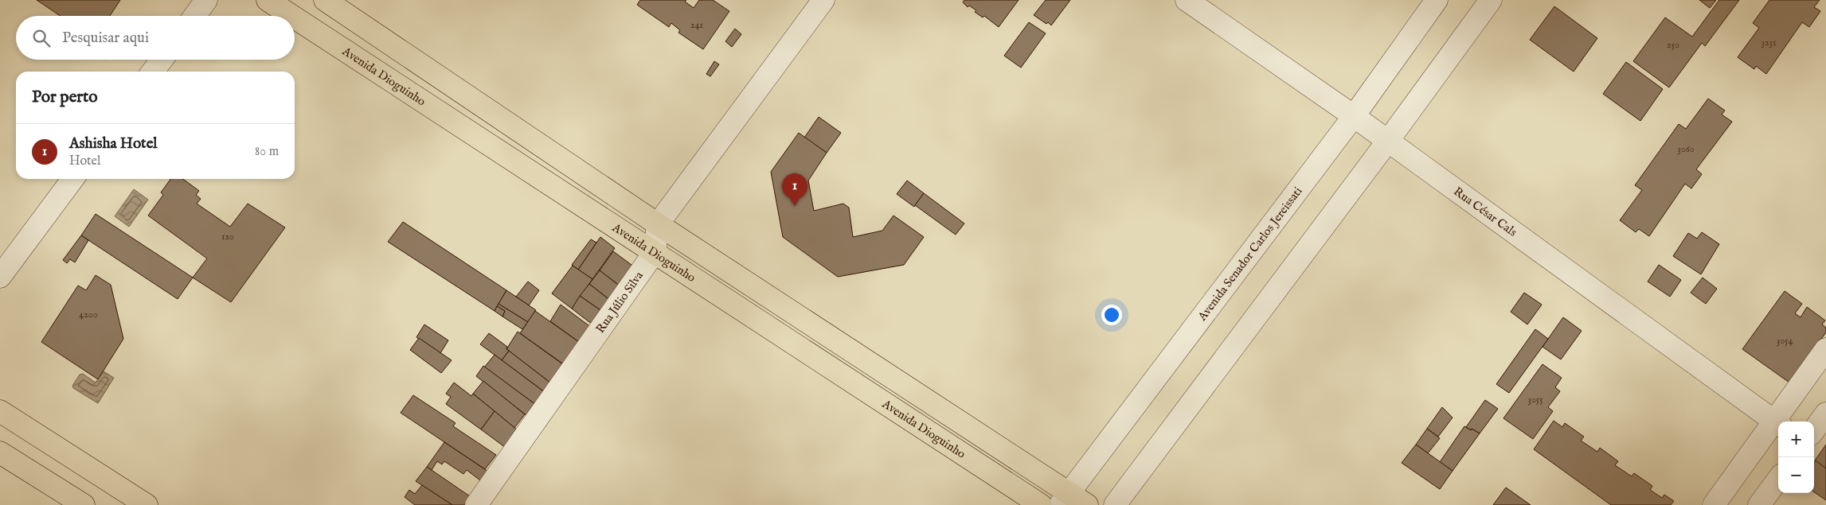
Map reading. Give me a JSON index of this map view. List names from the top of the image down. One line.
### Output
{"streets":{"main road":["Avenida Dioguinho"],"street":["Rua César Cals","Avenida Senador Carlos Jereissati","Rua Júlio Silva"]},"crossings":[["Avenida Dioguinho","Avenida Senador Carlos Jereissati"],["Avenida Dioguinho","Rua Júlio Silva"],["Rua César Cals","Avenida Senador Carlos Jereissati"]],"house_numbers":["241","3231","250","3060","120","4200","3054","3055"],"page":{"search":"Pesquisar aqui","heading":"Por perto","list":[{"mark":"1","name":"Ashisha Hotel","note":"Hotel","value":"80 m"}],"pins":"1","map_buttons":["+","−"]}}
